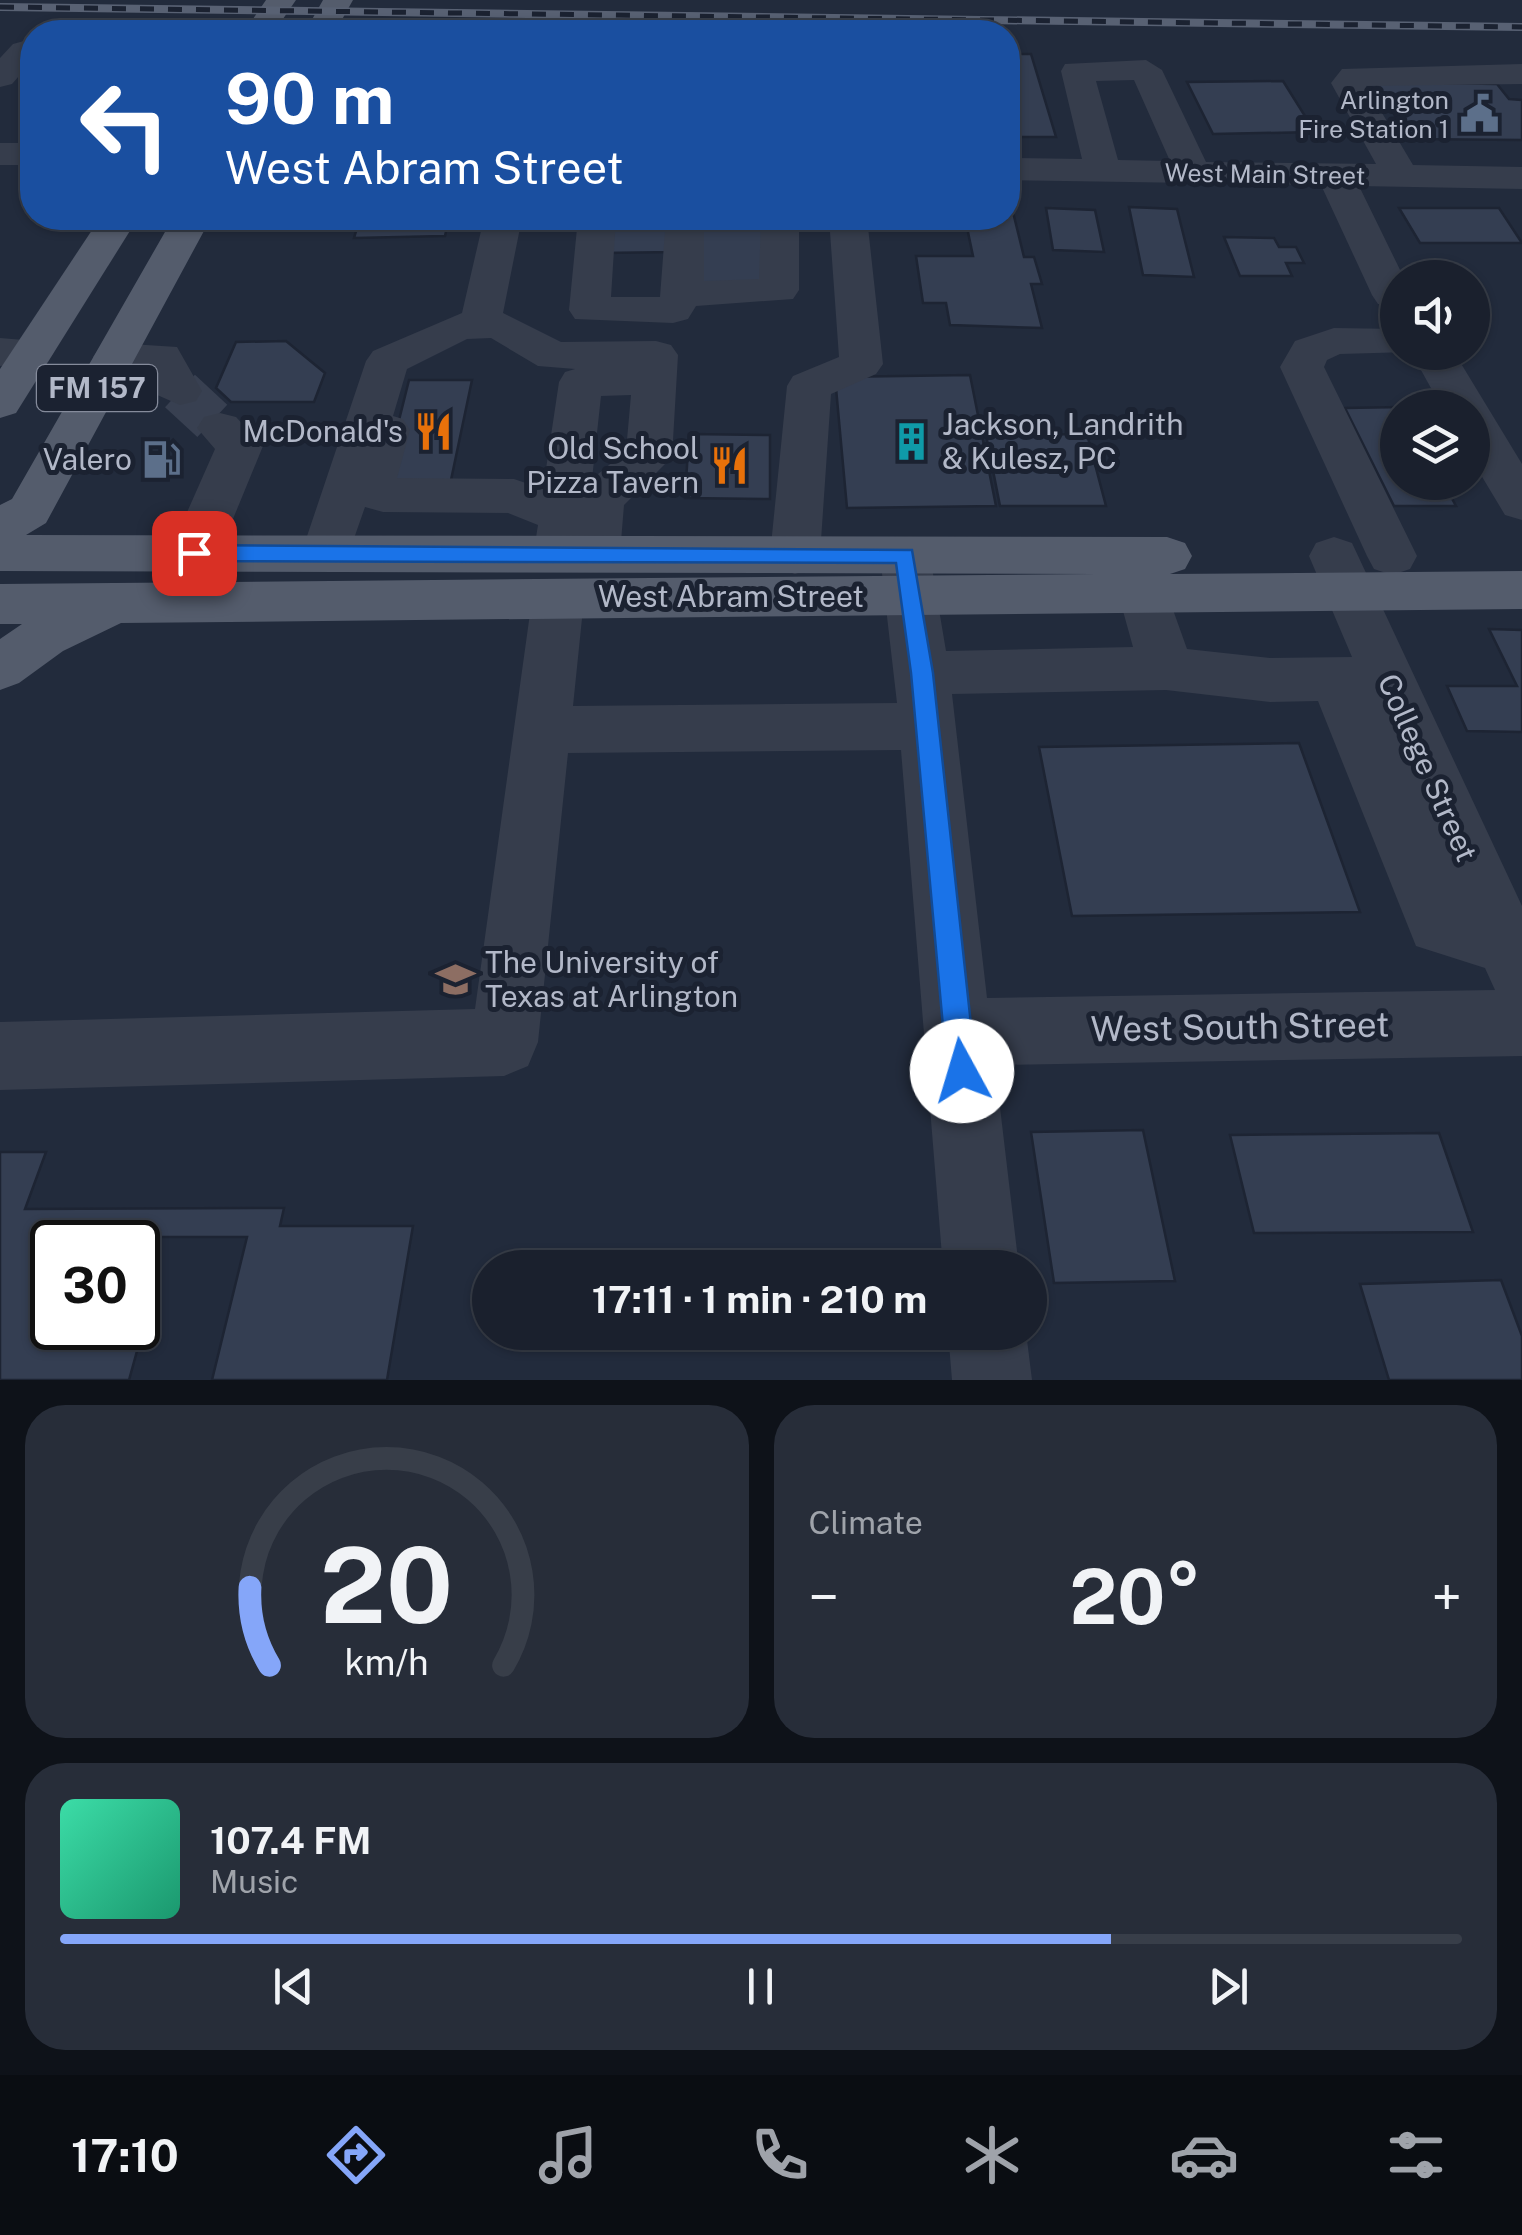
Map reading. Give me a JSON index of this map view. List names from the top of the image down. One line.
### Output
{"streets":{"main road":["FM 157","West Abram Street"],"street":["West Main Street","College Street","West South Street"]},"crossings":[["West Abram Street","College Street"]],"places":{"public building":["Arlington Fire Station 1"],"restaurant":["McDonald's","Old School Pizza Tavern"],"building":["Jackson, Landrith & Kulesz, PC"],"fuel station":["Valero"],"school or university":["The University of Texas at Arlington"]},"page":{"turn":["90 m","West Abram Street"],"limit":"30","trip":"17:11 · 1 min · 210 m","tile":"Climate","heat":["−","20°","+"],"song":["107.4 FM","Music"],"tabs":"17:10","gauge":["20","km/h"]}}
